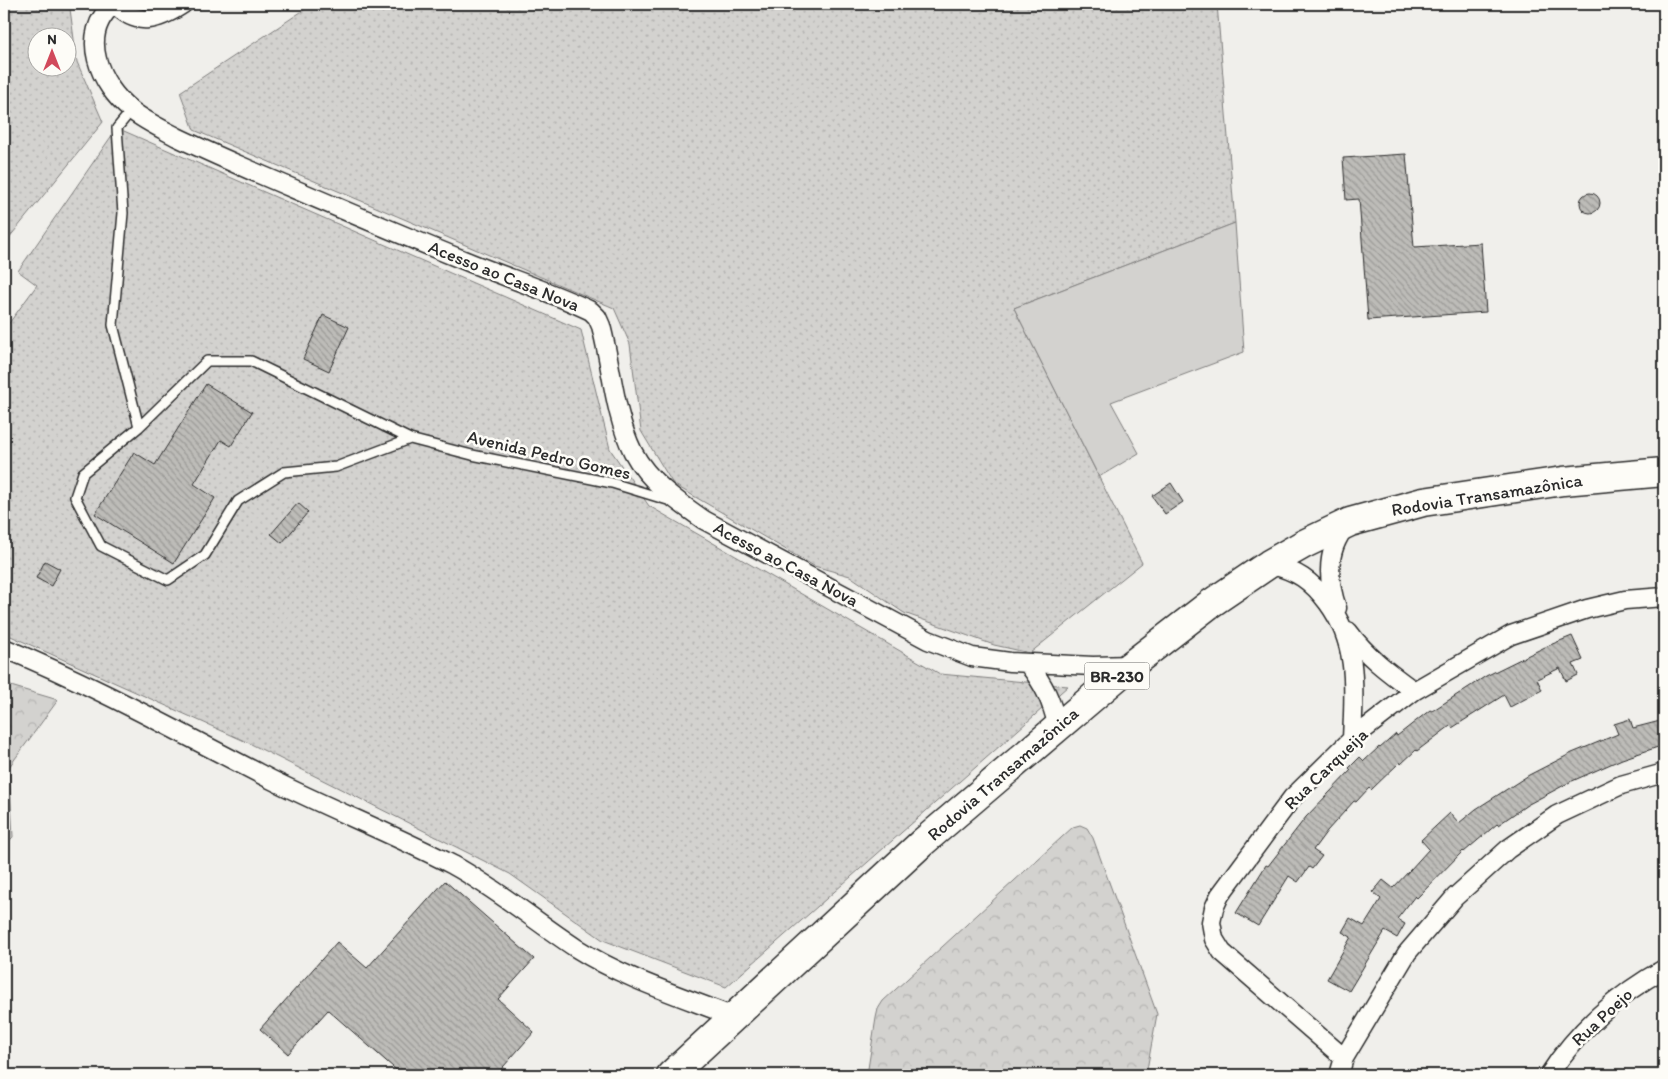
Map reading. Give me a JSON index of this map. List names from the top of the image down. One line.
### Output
{"streets":{"highway":["Rodovia Transamazônica","BR-230"],"street":["Acesso ao Casa Nova","Rua Carqueija","Rua Poejo"],"lane":["Avenida Pedro Gomes"]},"crossings":[["Acesso ao Casa Nova","Avenida Pedro Gomes"],["Acesso ao Casa Nova","Rodovia Transamazônica"]],"north":"top"}
